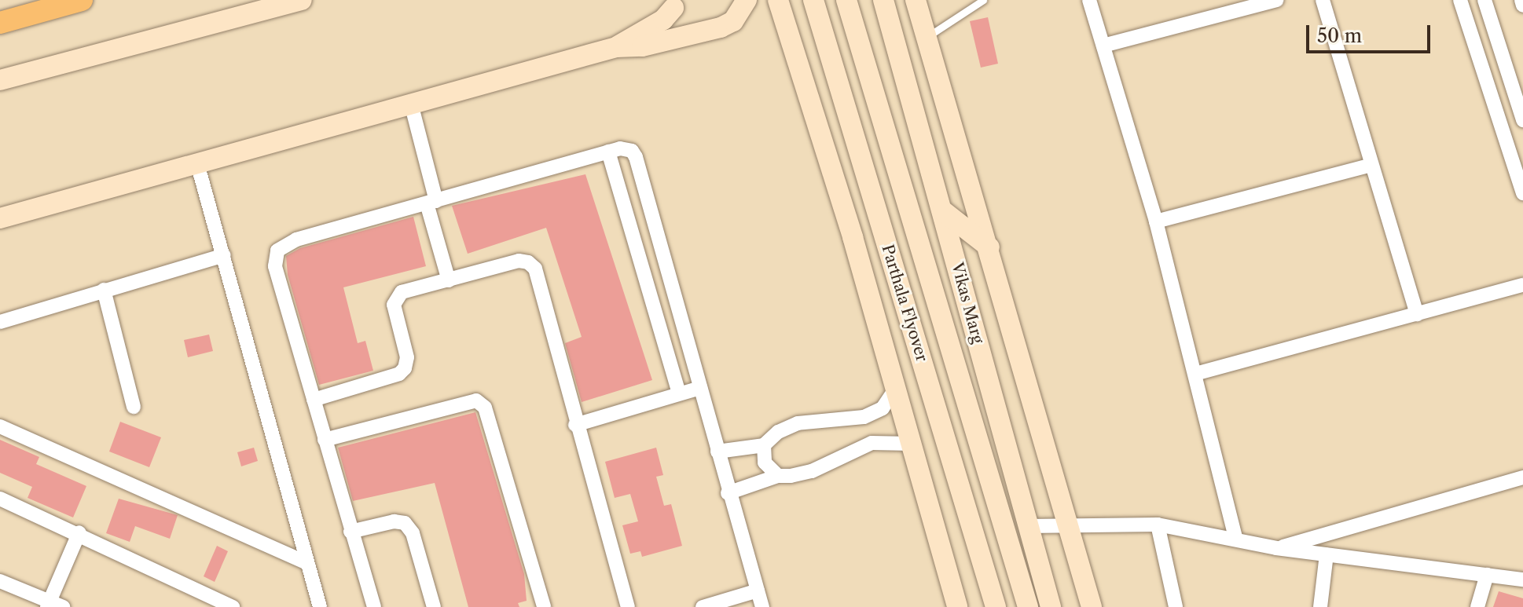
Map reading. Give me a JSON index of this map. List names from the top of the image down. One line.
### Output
{"streets":{"main road":["Parthala Flyover","Vikas Marg"]},"scale_bar":"50 m"}
